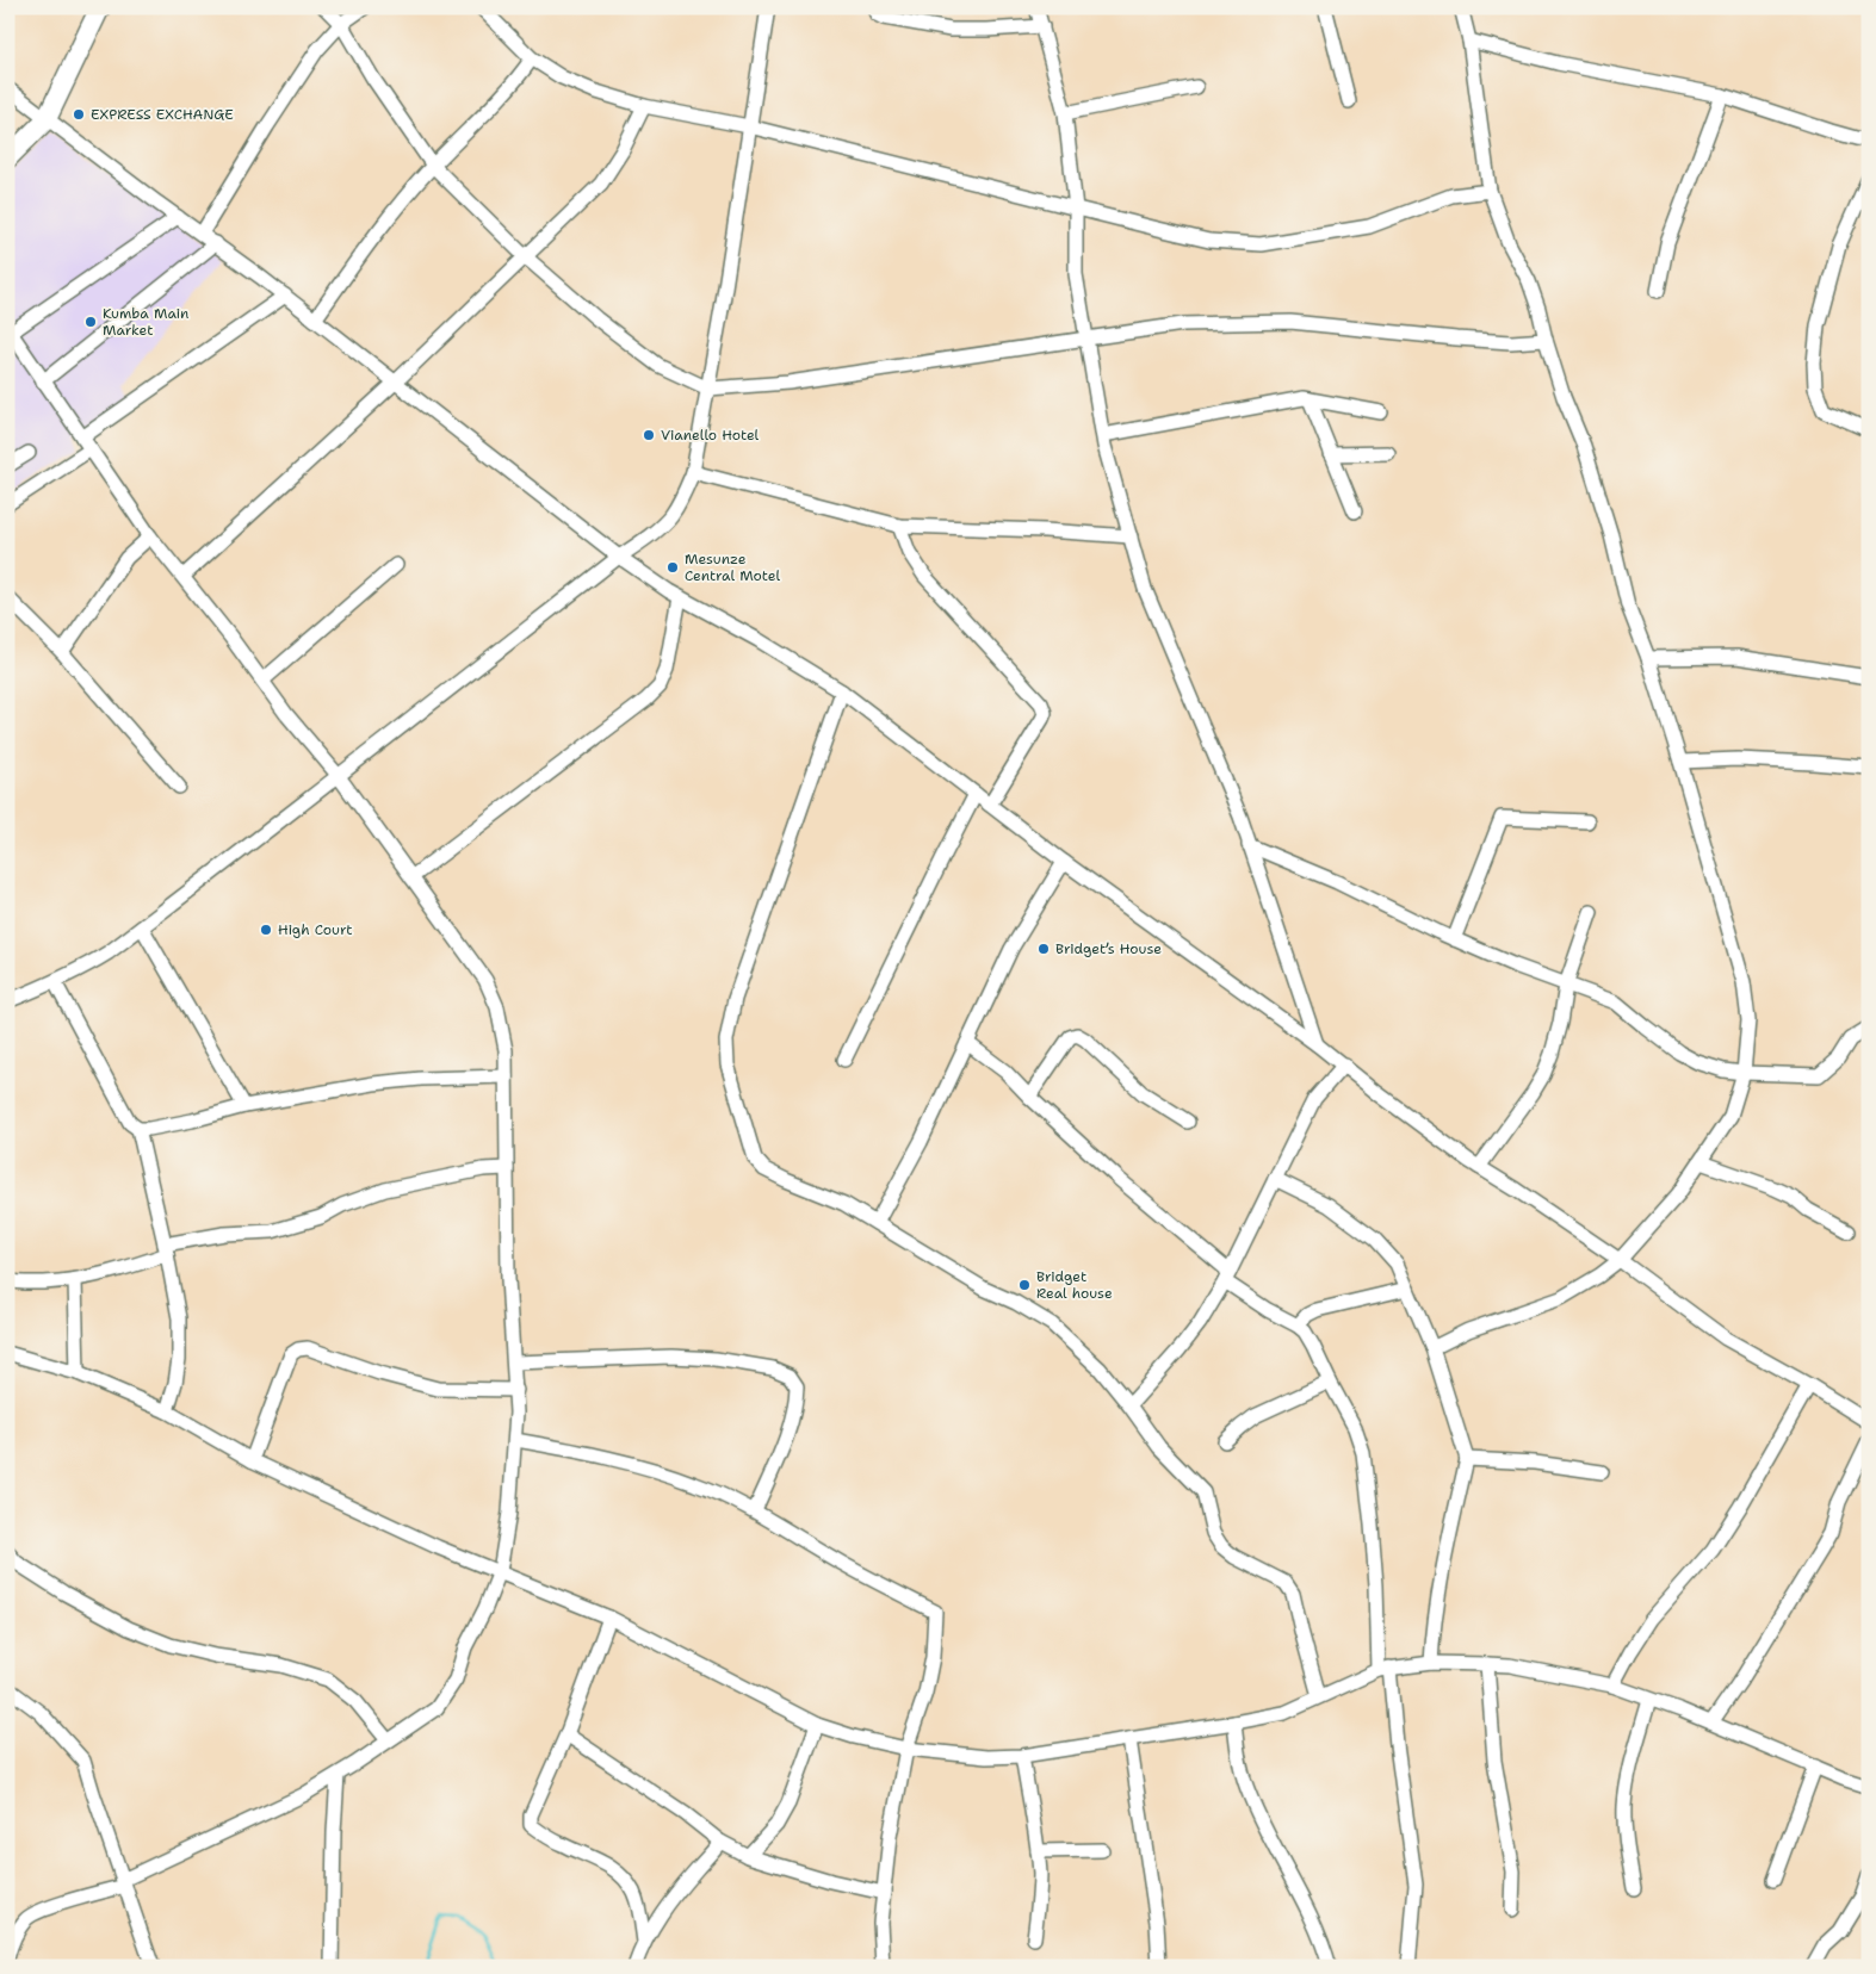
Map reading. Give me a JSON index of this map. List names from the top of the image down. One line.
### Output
{"places":["EXPRESS EXCHANGE","Kumba Main Market","Vianello Hotel","Mesunze Central Motel","High Court","Bridget’s House","Bridget Real house"]}
